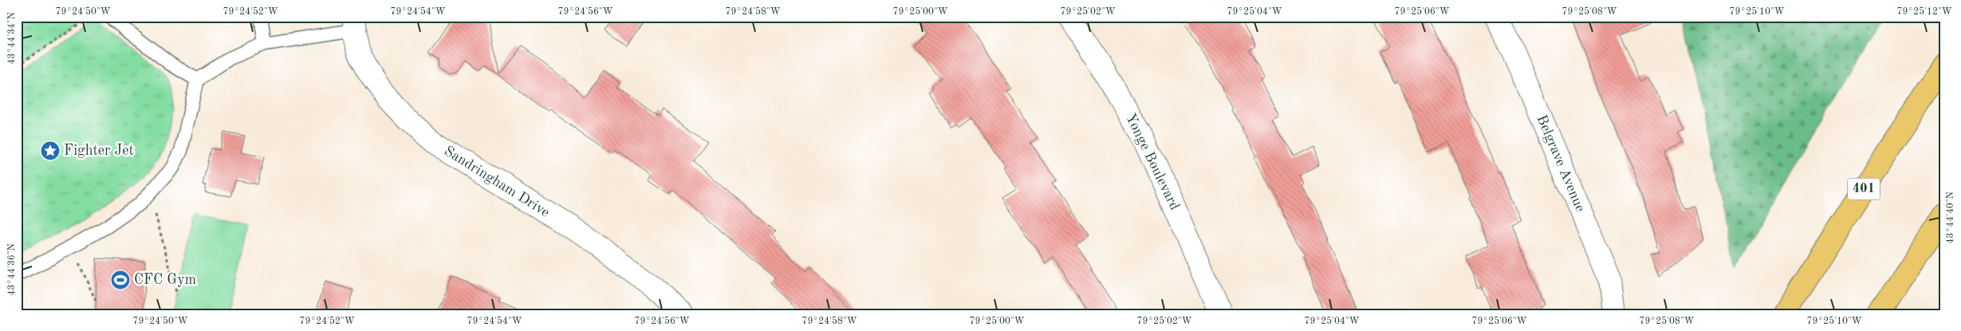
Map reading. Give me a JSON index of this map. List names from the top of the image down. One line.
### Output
{"streets":{"highway":["401"],"street":["Yonge Boulevard","Belgrave Avenue","Sandringham Drive"]},"places":{"place":["Fighter Jet"],"sports":["CFC Gym"]},"coordinates":["79°24'50\"W","79°24'52\"W","79°24'54\"W","79°24'56\"W","79°24'58\"W","79°25'00\"W","79°25'02\"W","79°25'04\"W","79°25'06\"W","79°25'08\"W","79°25'10\"W","79°25'12\"W","43°44'34\"N","43°44'40\"N","43°44'36\"N"]}
